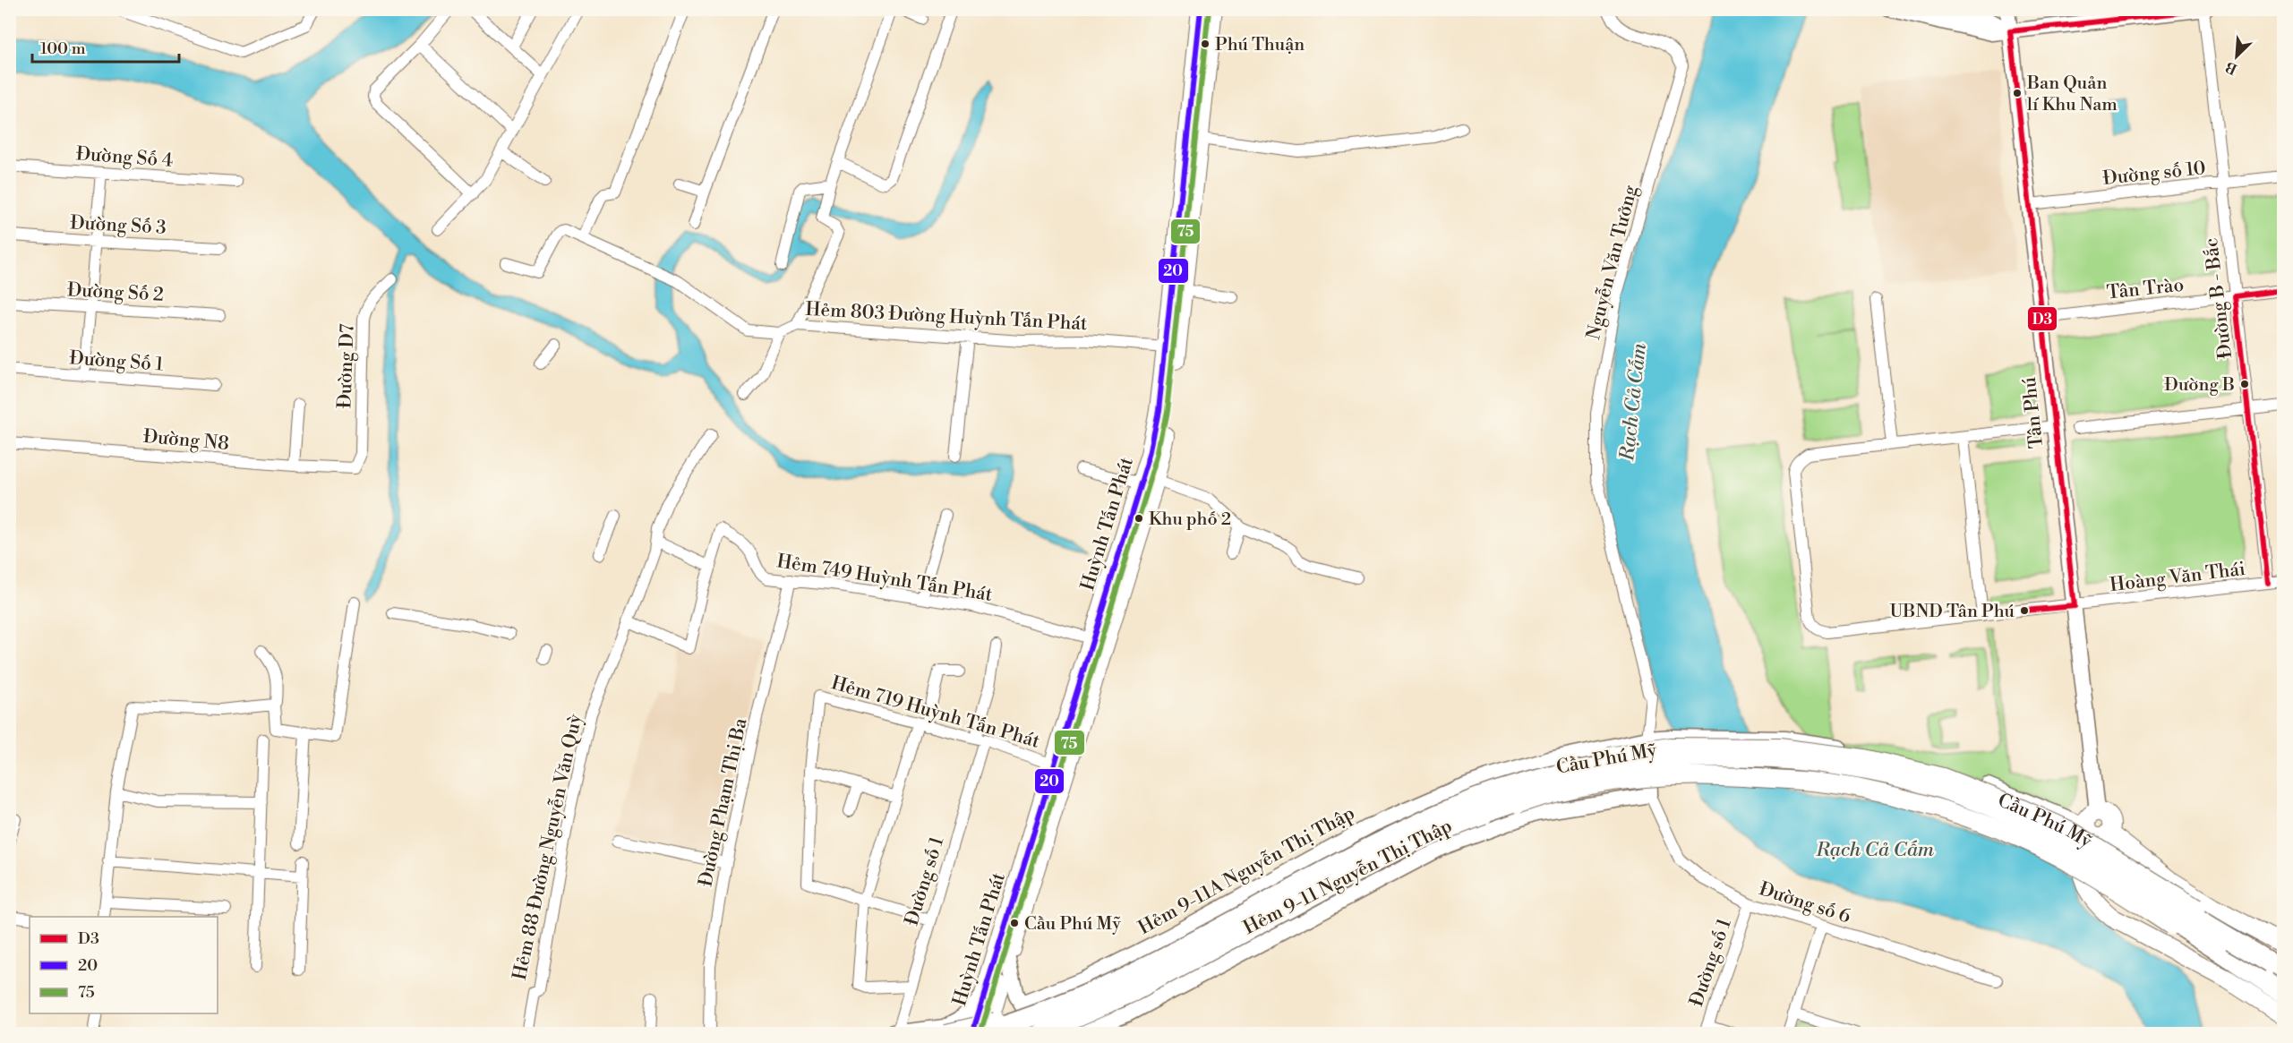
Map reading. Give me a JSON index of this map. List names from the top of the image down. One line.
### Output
{"streets":{"highway":["Cầu Phú Mỹ"],"main road":["Huỳnh Tấn Phát"],"street":["Đường Số 4","Đường số 10","Đường Số 3","Nguyễn Văn Tưởng","Tân Trào","Đường Số 2","Đường B - Bắc","Hẻm 803 Đường Huỳnh Tấn Phát","Đường Số 1","Đường D7","Tân Phú","Đường N8","Hoàng Văn Thái","Hẻm 749 Huỳnh Tấn Phát","Hẻm 719 Huỳnh Tấn Phát","Đường Phạm Thị Ba","Hẻm 88 Đường Nguyễn Văn Quỳ","Hẻm 9-11A Nguyễn Thị Thập","Hẻm 9-11 Nguyễn Thị Thập","Đường số 1","Đường số 6"]},"crossings":[["Đường số 10","Đường B - Bắc"],["Đường số 10","Tân Phú"],["Nguyễn Văn Tưởng","Hẻm 9-11A Nguyễn Thị Thập"],["Tân Trào","Đường B - Bắc"],["Tân Trào","Tân Phú"],["Đường B - Bắc","Hoàng Văn Thái"],["Hẻm 803 Đường Huỳnh Tấn Phát","Huỳnh Tấn Phát"],["Đường D7","Đường N8"],["Tân Phú","Hoàng Văn Thái"],["Tân Phú","Hẻm 9-11A Nguyễn Thị Thập"],["Huỳnh Tấn Phát","Hẻm 749 Huỳnh Tấn Phát"],["Huỳnh Tấn Phát","Hẻm 719 Huỳnh Tấn Phát"],["Huỳnh Tấn Phát","Cầu Phú Mỹ"],["Hẻm 749 Huỳnh Tấn Phát","Đường Phạm Thị Ba"],["Hẻm 719 Huỳnh Tấn Phát","Đường số 1"],["Hẻm 9-11 Nguyễn Thị Thập","Đường số 6"],["Đường số 1","Đường số 6"]],"water":["Rạch Cả Cấm"],"places":["Phú Thuận","Ban Quản lí Khu Nam","Đường B","Khu phố 2","UBND Tân Phú","Cầu Phú Mỹ"],"lines":["transit line 20","transit line D3","transit line 75"],"legend":["D3","20","75"],"scale_bar":"100 m","north":"bottom left"}
